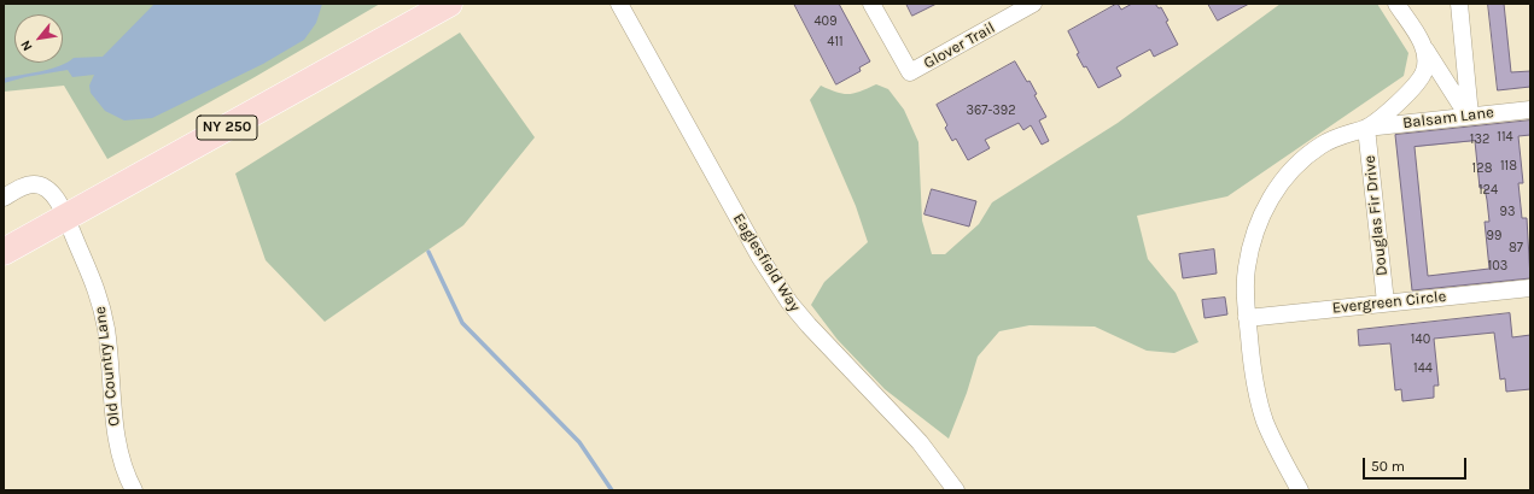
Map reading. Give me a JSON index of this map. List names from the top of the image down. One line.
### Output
{"streets":{"main road":["NY 250"],"street":["Glover Trail","Balsam Lane","Douglas Fir Drive","Eaglesfield Way","Evergreen Circle","Old Country Lane"]},"crossings":[["Balsam Lane","Douglas Fir Drive"],["Balsam Lane","Evergreen Circle"],["NY 250","Old Country Lane"],["Douglas Fir Drive","Evergreen Circle"]],"house_numbers":["409","411","367-392","114","132","118","128","124","93","99","87","103","140","144"],"scale_bar":"50 m","north":"bottom left"}
